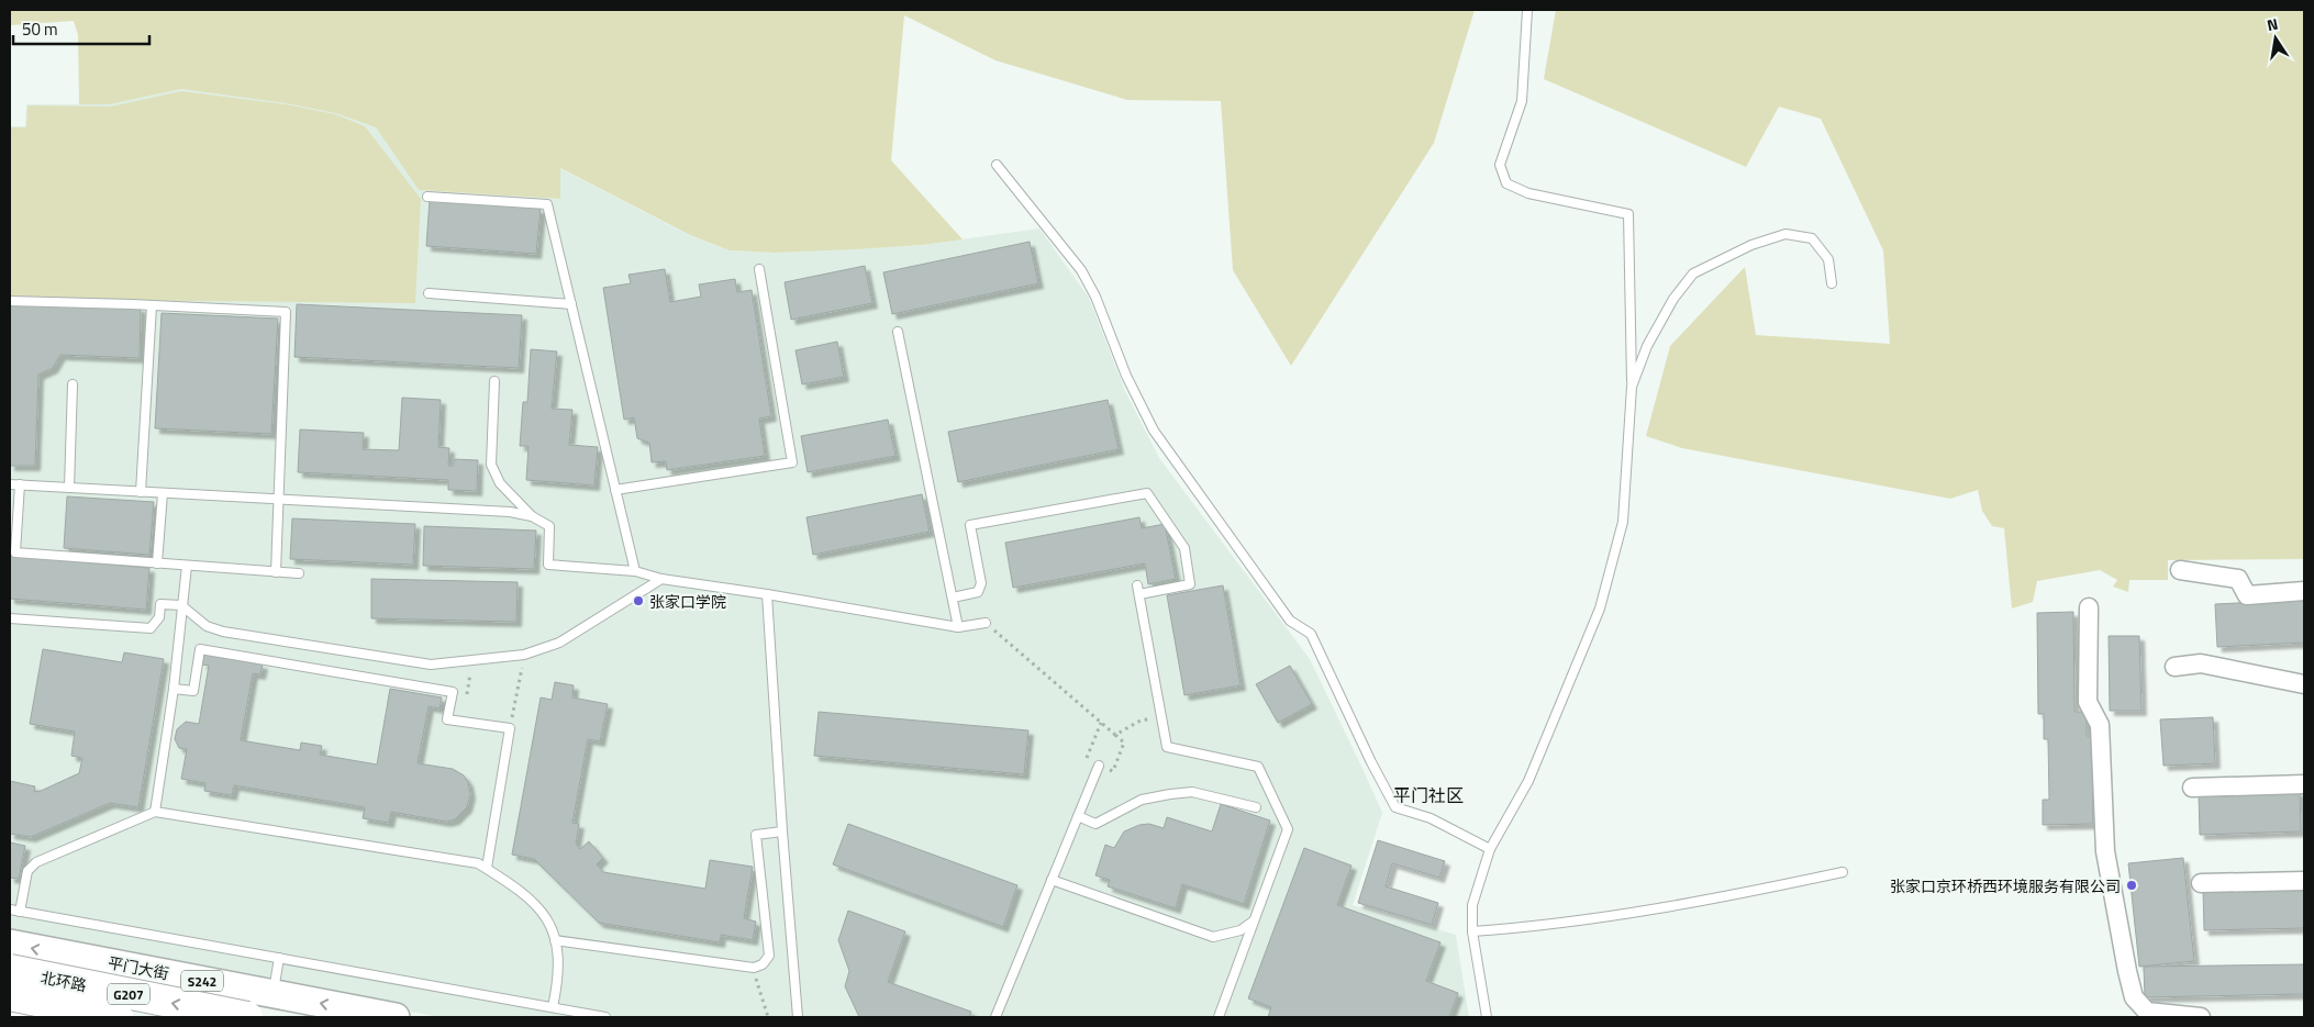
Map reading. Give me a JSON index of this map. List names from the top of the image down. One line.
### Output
{"streets":{"highway":["北环路","G207"],"main road":["平门大街","S242"]},"one_way":["平门大街"],"districts":["平门社区"],"places":["张家口学院","张家口京环桥西环境服务有限公司"],"scale_bar":"50 m","north":"top"}
